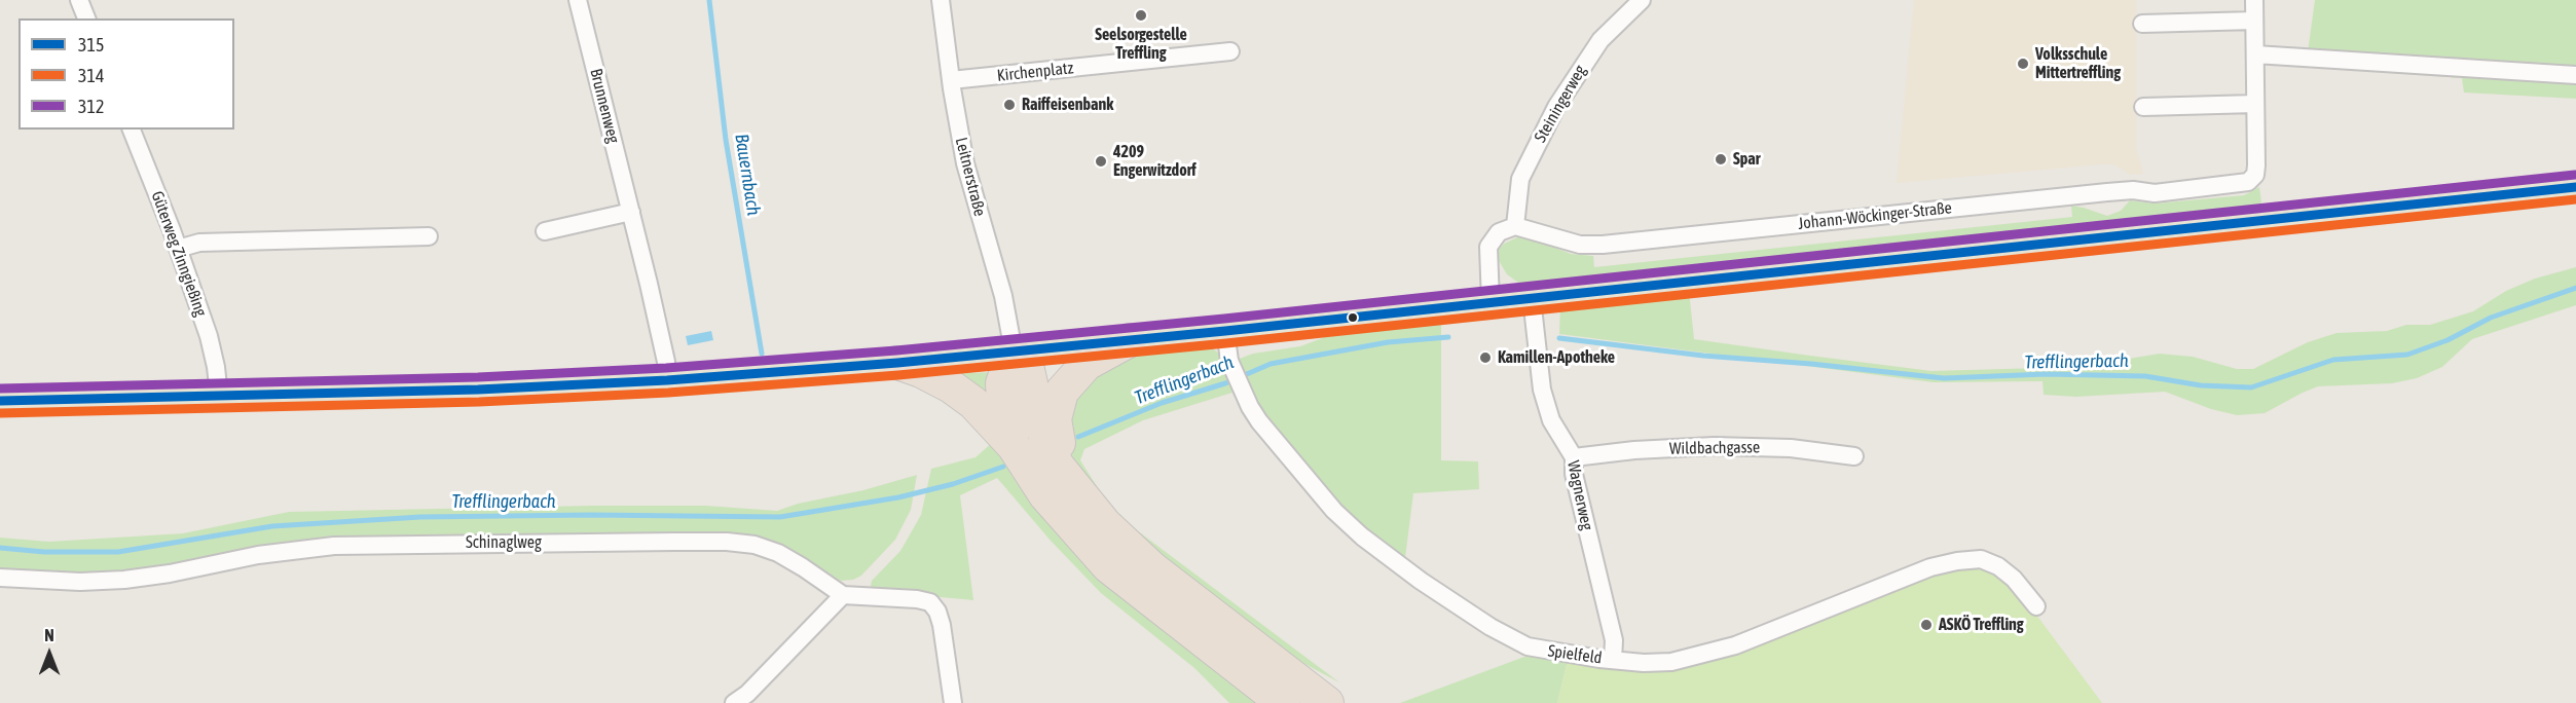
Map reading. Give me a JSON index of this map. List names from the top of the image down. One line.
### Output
{"streets":{"street":["Kirchenplatz","Steiningerweg","Brunnenweg","Leitnerstraße","Johann-Wöckinger-Straße","Güterweg Zinngießing","Wildbachgasse","Wagnerweg","Schinaglweg","Spielfeld"]},"crossings":[["Kirchenplatz","Leitnerstraße"],["Steiningerweg","Johann-Wöckinger-Straße"],["Wildbachgasse","Wagnerweg"],["Wagnerweg","Spielfeld"]],"water":["Bauernbach","Trefflingerbach"],"places":["Seelsorgestelle Treffling","Volksschule Mittertreffling","Raiffeisenbank","Spar","4209 Engerwitzdorf","Kamillen-Apotheke","ASKÖ Treffling"],"lines":["transit line 312","transit line 315","transit line 314"],"legend":["315","314","312"],"north":"top"}
